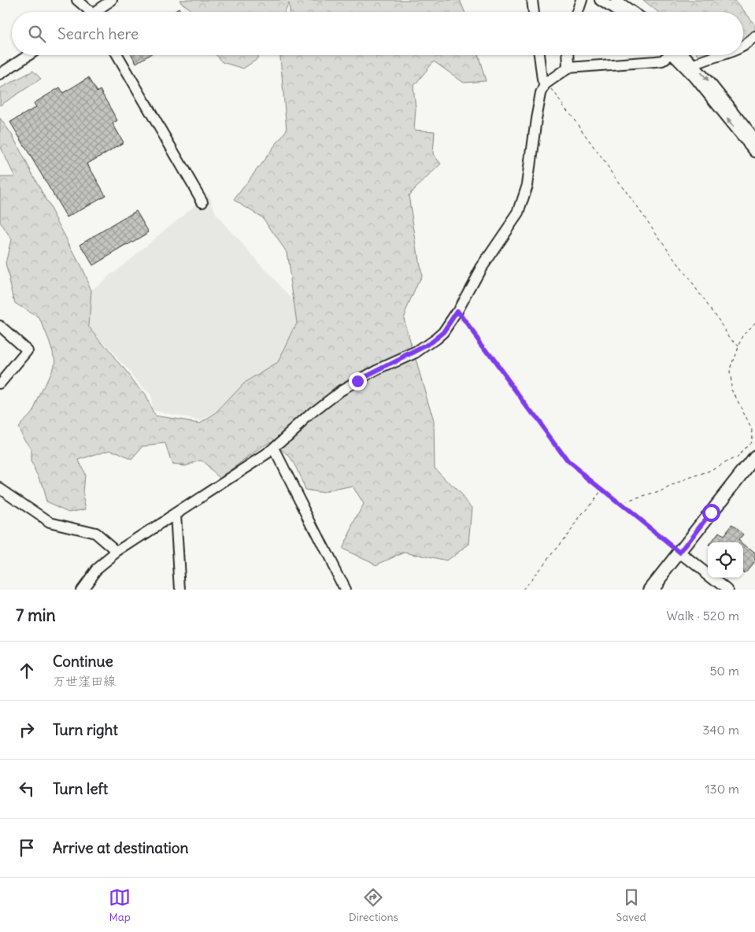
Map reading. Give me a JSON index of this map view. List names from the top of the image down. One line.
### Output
{"page":{"search":"Search here","heading":["7 min","Walk · 520 m"],"list":[["Continue","万世窪田線","50 m"],["Turn right","340 m"],["Turn left","130 m"],"Arrive at destination"],"nav":["Map","Directions","Saved"]}}
